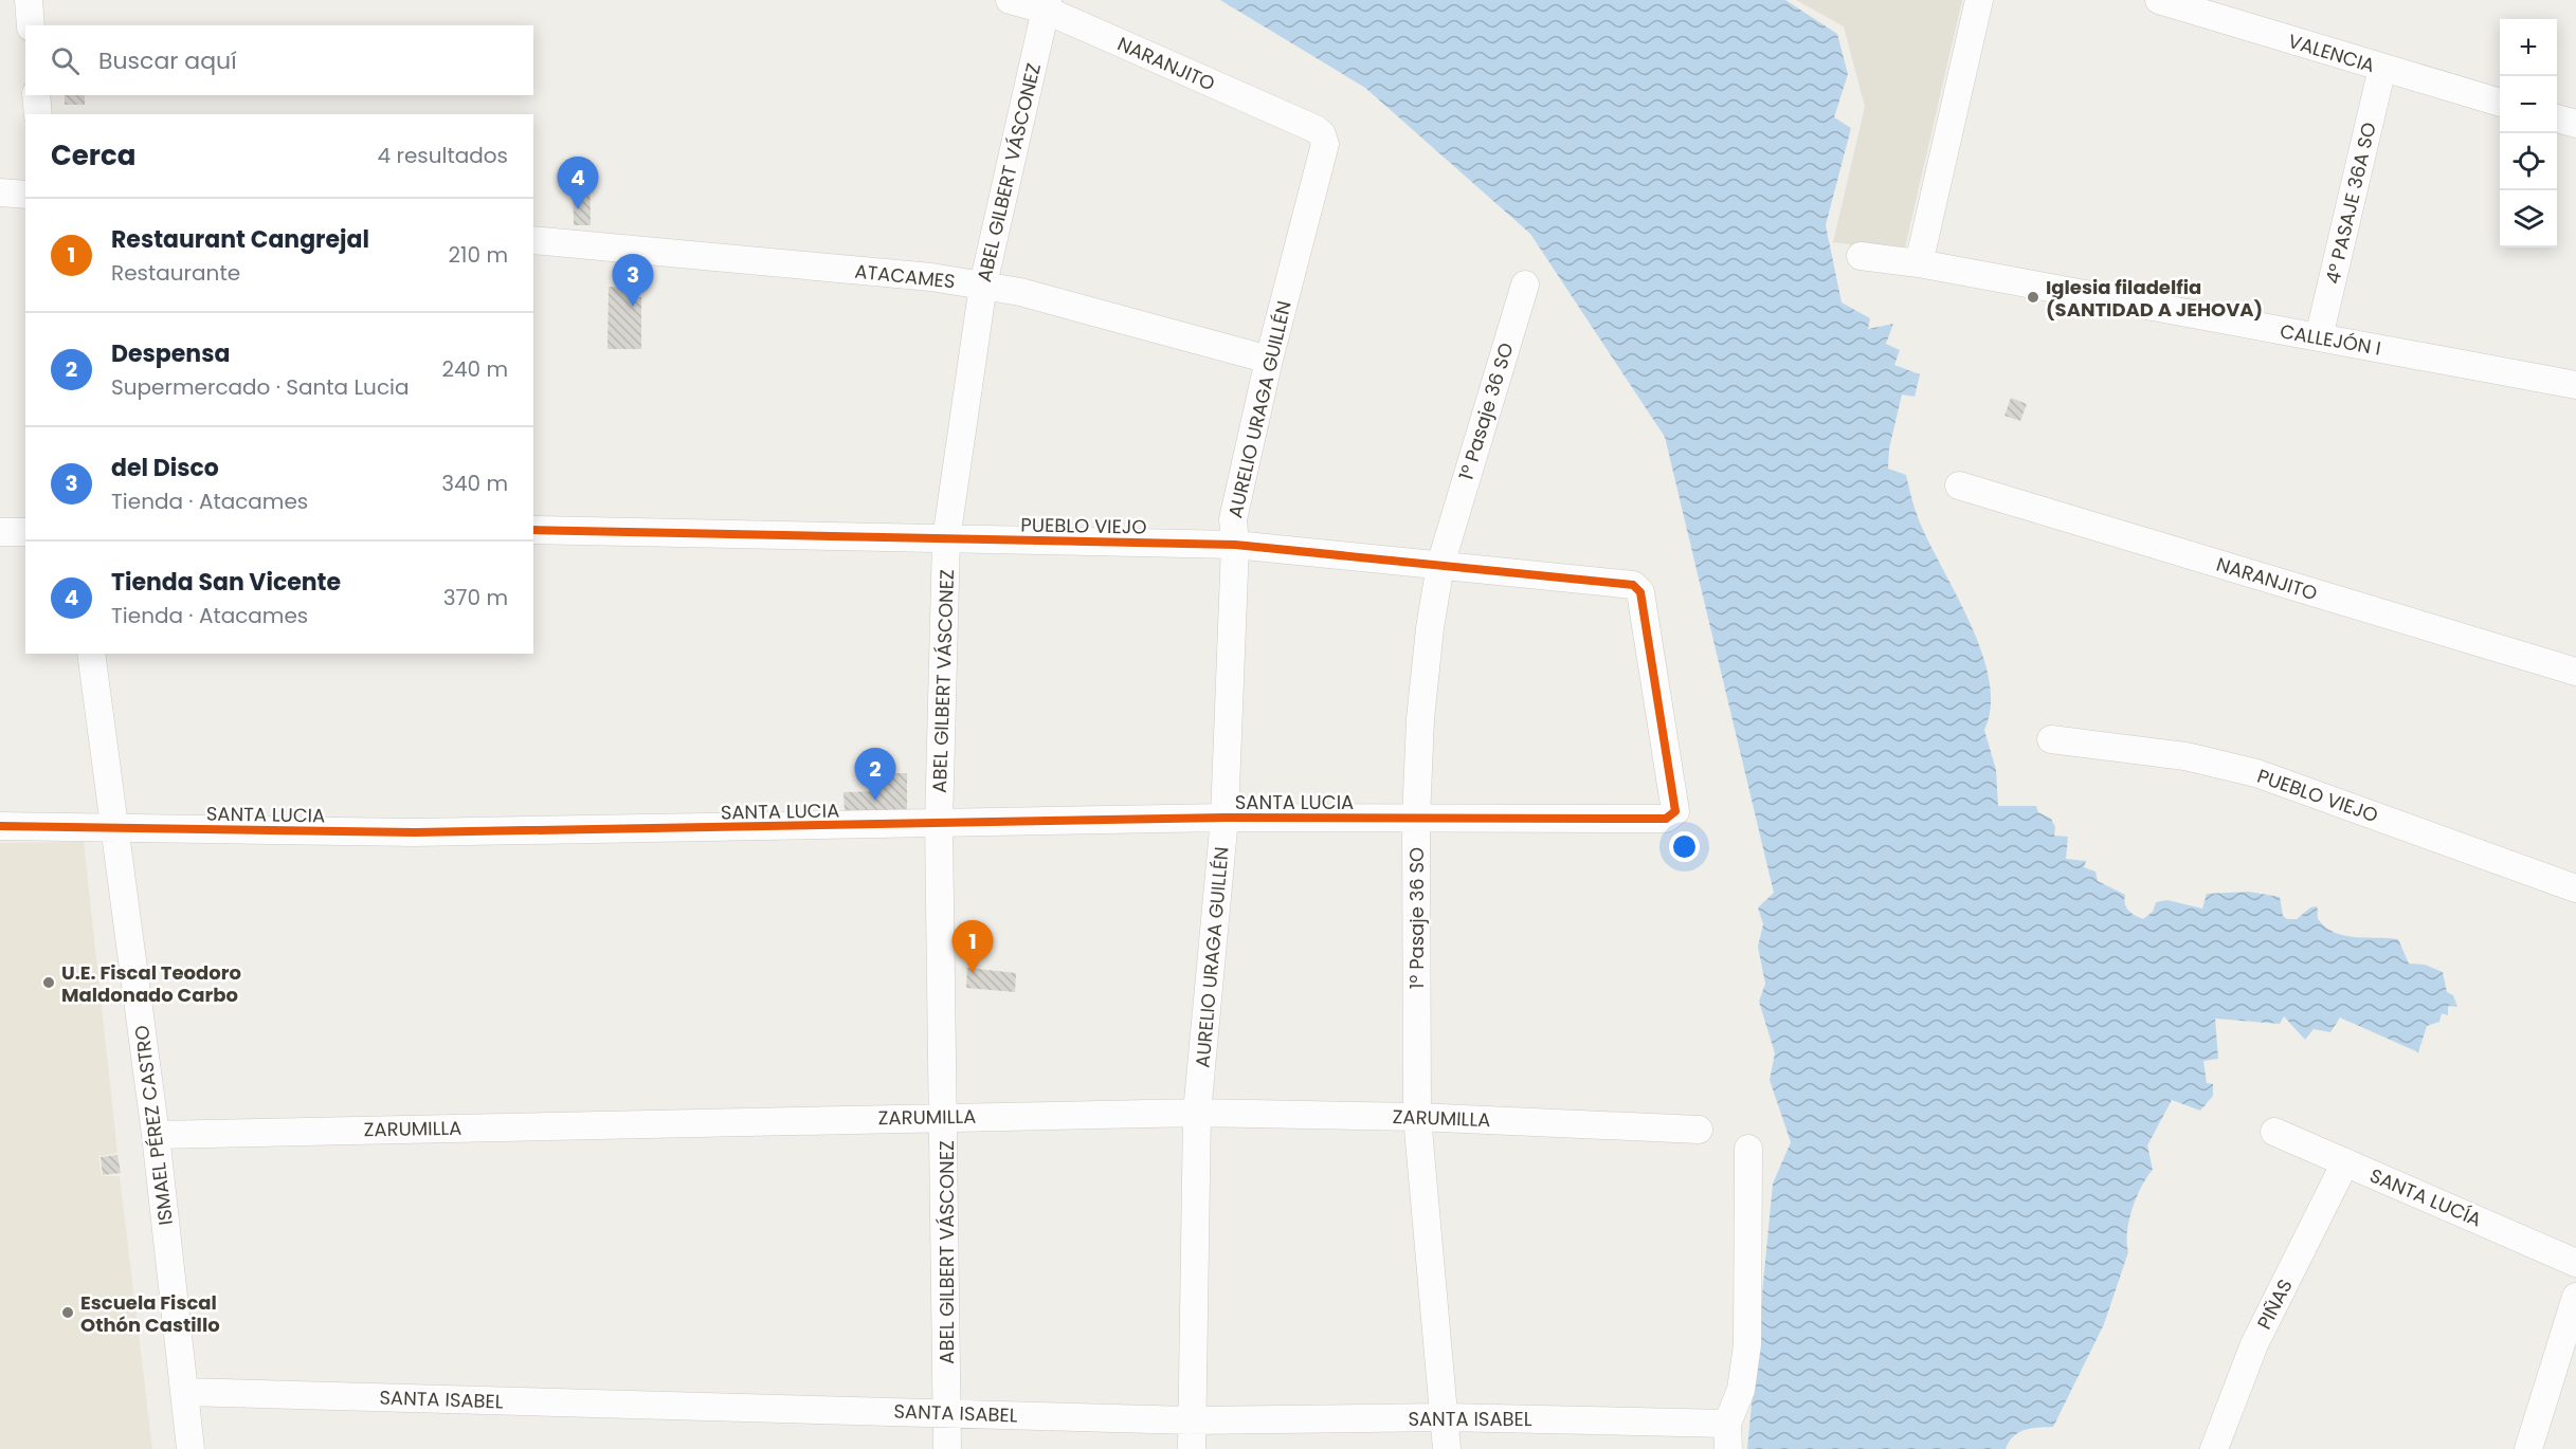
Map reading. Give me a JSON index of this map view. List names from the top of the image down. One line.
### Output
{"streets":{"street":["VALENCIA","NARANJITO","ABEL GILBERT VÁSCONEZ","4° PASAJE 36A SO","ATACAMES","CALLEJÓN I","AURELIO URAGA GUILLÉN","1º Pasaje 36 SO","PUEBLO VIEJO","SANTA LUCIA","ZARUMILLA","ISMAEL PÉREZ CASTRO","SANTA LUCÍA","PIÑAS","SANTA ISABEL"]},"crossings":[["VALENCIA","4° PASAJE 36A SO"],["NARANJITO","ABEL GILBERT VÁSCONEZ"],["NARANJITO","AURELIO URAGA GUILLÉN"],["ABEL GILBERT VÁSCONEZ","ATACAMES"],["ABEL GILBERT VÁSCONEZ","PUEBLO VIEJO"],["ABEL GILBERT VÁSCONEZ","SANTA LUCIA"],["ABEL GILBERT VÁSCONEZ","ZARUMILLA"],["ABEL GILBERT VÁSCONEZ","SANTA ISABEL"],["4° PASAJE 36A SO","CALLEJÓN I"],["ATACAMES","AURELIO URAGA GUILLÉN"],["AURELIO URAGA GUILLÉN","PUEBLO VIEJO"],["AURELIO URAGA GUILLÉN","SANTA LUCIA"],["AURELIO URAGA GUILLÉN","ZARUMILLA"],["AURELIO URAGA GUILLÉN","SANTA ISABEL"],["1º Pasaje 36 SO","PUEBLO VIEJO"],["1º Pasaje 36 SO","SANTA LUCIA"],["1º Pasaje 36 SO","ZARUMILLA"],["1º Pasaje 36 SO","SANTA ISABEL"],["PUEBLO VIEJO","SANTA LUCIA"],["SANTA LUCIA","ISMAEL PÉREZ CASTRO"],["ZARUMILLA","ISMAEL PÉREZ CASTRO"],["ISMAEL PÉREZ CASTRO","SANTA ISABEL"],["SANTA LUCÍA","PIÑAS"]],"places":["Iglesia filadelfia (SANTIDAD A JEHOVA)","U.E. Fiscal Teodoro Maldonado Carbo","Escuela Fiscal Othón Castillo"],"page":{"map_buttons":["+","−"],"search":"Buscar aquí","heading":["Cerca","4 resultados"],"pins":["4","3","2","1"],"list":[{"mark":"1","name":"Restaurant Cangrejal","note":"Restaurante","value":"210 m"},{"mark":"2","name":"Despensa","note":"Supermercado · Santa Lucia","value":"240 m"},{"mark":"3","name":"del Disco","note":"Tienda · Atacames","value":"340 m"},{"mark":"4","name":"Tienda San Vicente","note":"Tienda · Atacames","value":"370 m"}]}}
